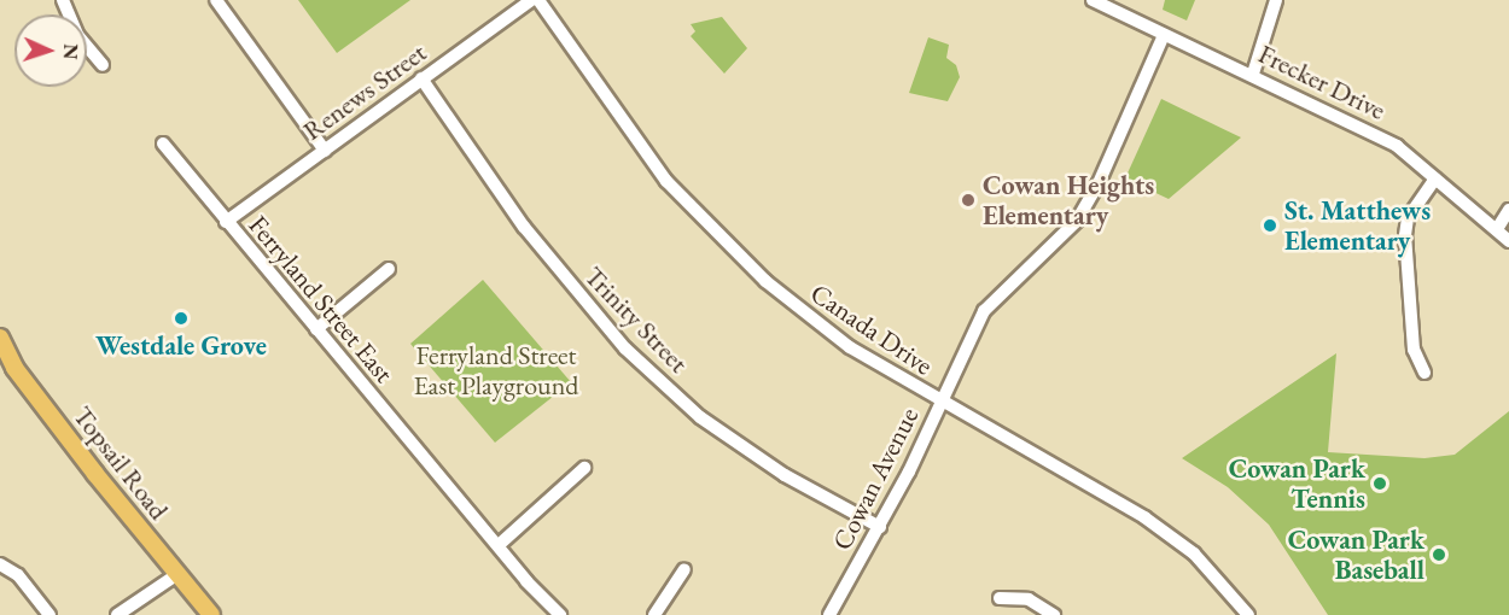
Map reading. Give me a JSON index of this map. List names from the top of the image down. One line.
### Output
{"streets":{"main road":["Topsail Road"],"street":["Frecker Drive","Renews Street","Ferryland Street East","Trinity Street","Canada Drive","Cowan Avenue"]},"crossings":[["Frecker Drive","Cowan Avenue"],["Renews Street","Ferryland Street East"],["Renews Street","Trinity Street"],["Trinity Street","Cowan Avenue"],["Canada Drive","Cowan Avenue"]],"parks":["Ferryland Street East Playground"],"places":["Cowan Heights Elementary","St. Matthews Elementary","Westdale Grove","Cowan Park Tennis","Cowan Park Baseball"],"north":"right"}
